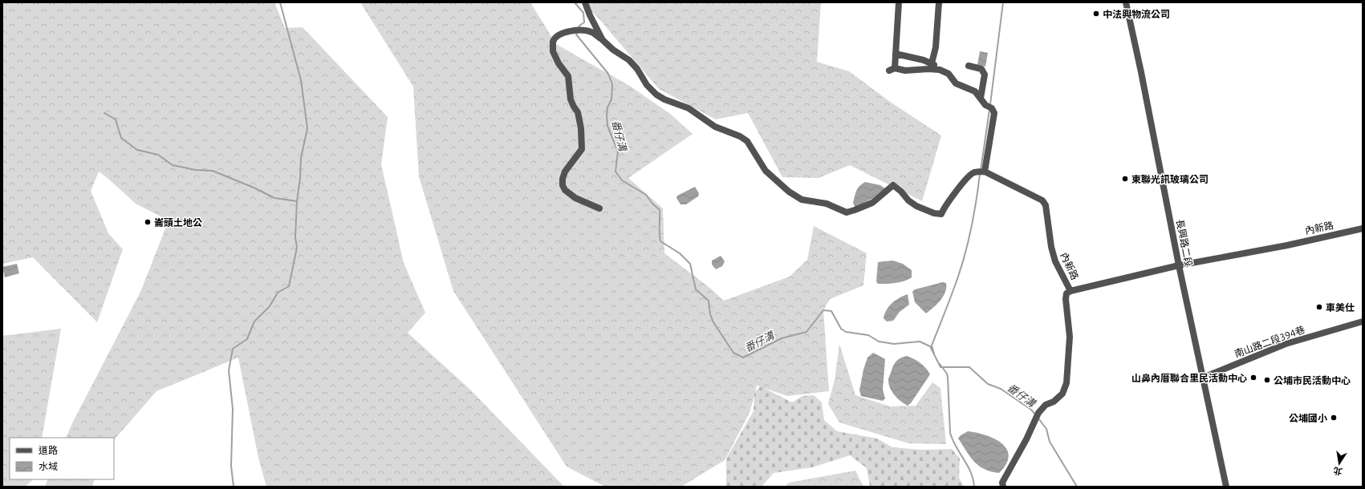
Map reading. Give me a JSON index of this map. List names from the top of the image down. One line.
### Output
{"streets":{"street":["內新路","長興路二段","南山路二段394巷"]},"crossings":[["內新路","長興路二段"],["長興路二段","南山路二段394巷"]],"water":["番仔溝"],"places":["中法興物流公司","東聯光訊玻璃公司","崙頭土地公","車美仕","山鼻內厝聯合里民活動中心","公埔市民活動中心","公埔國小"],"legend":["道路","水域"],"north":"bottom"}
